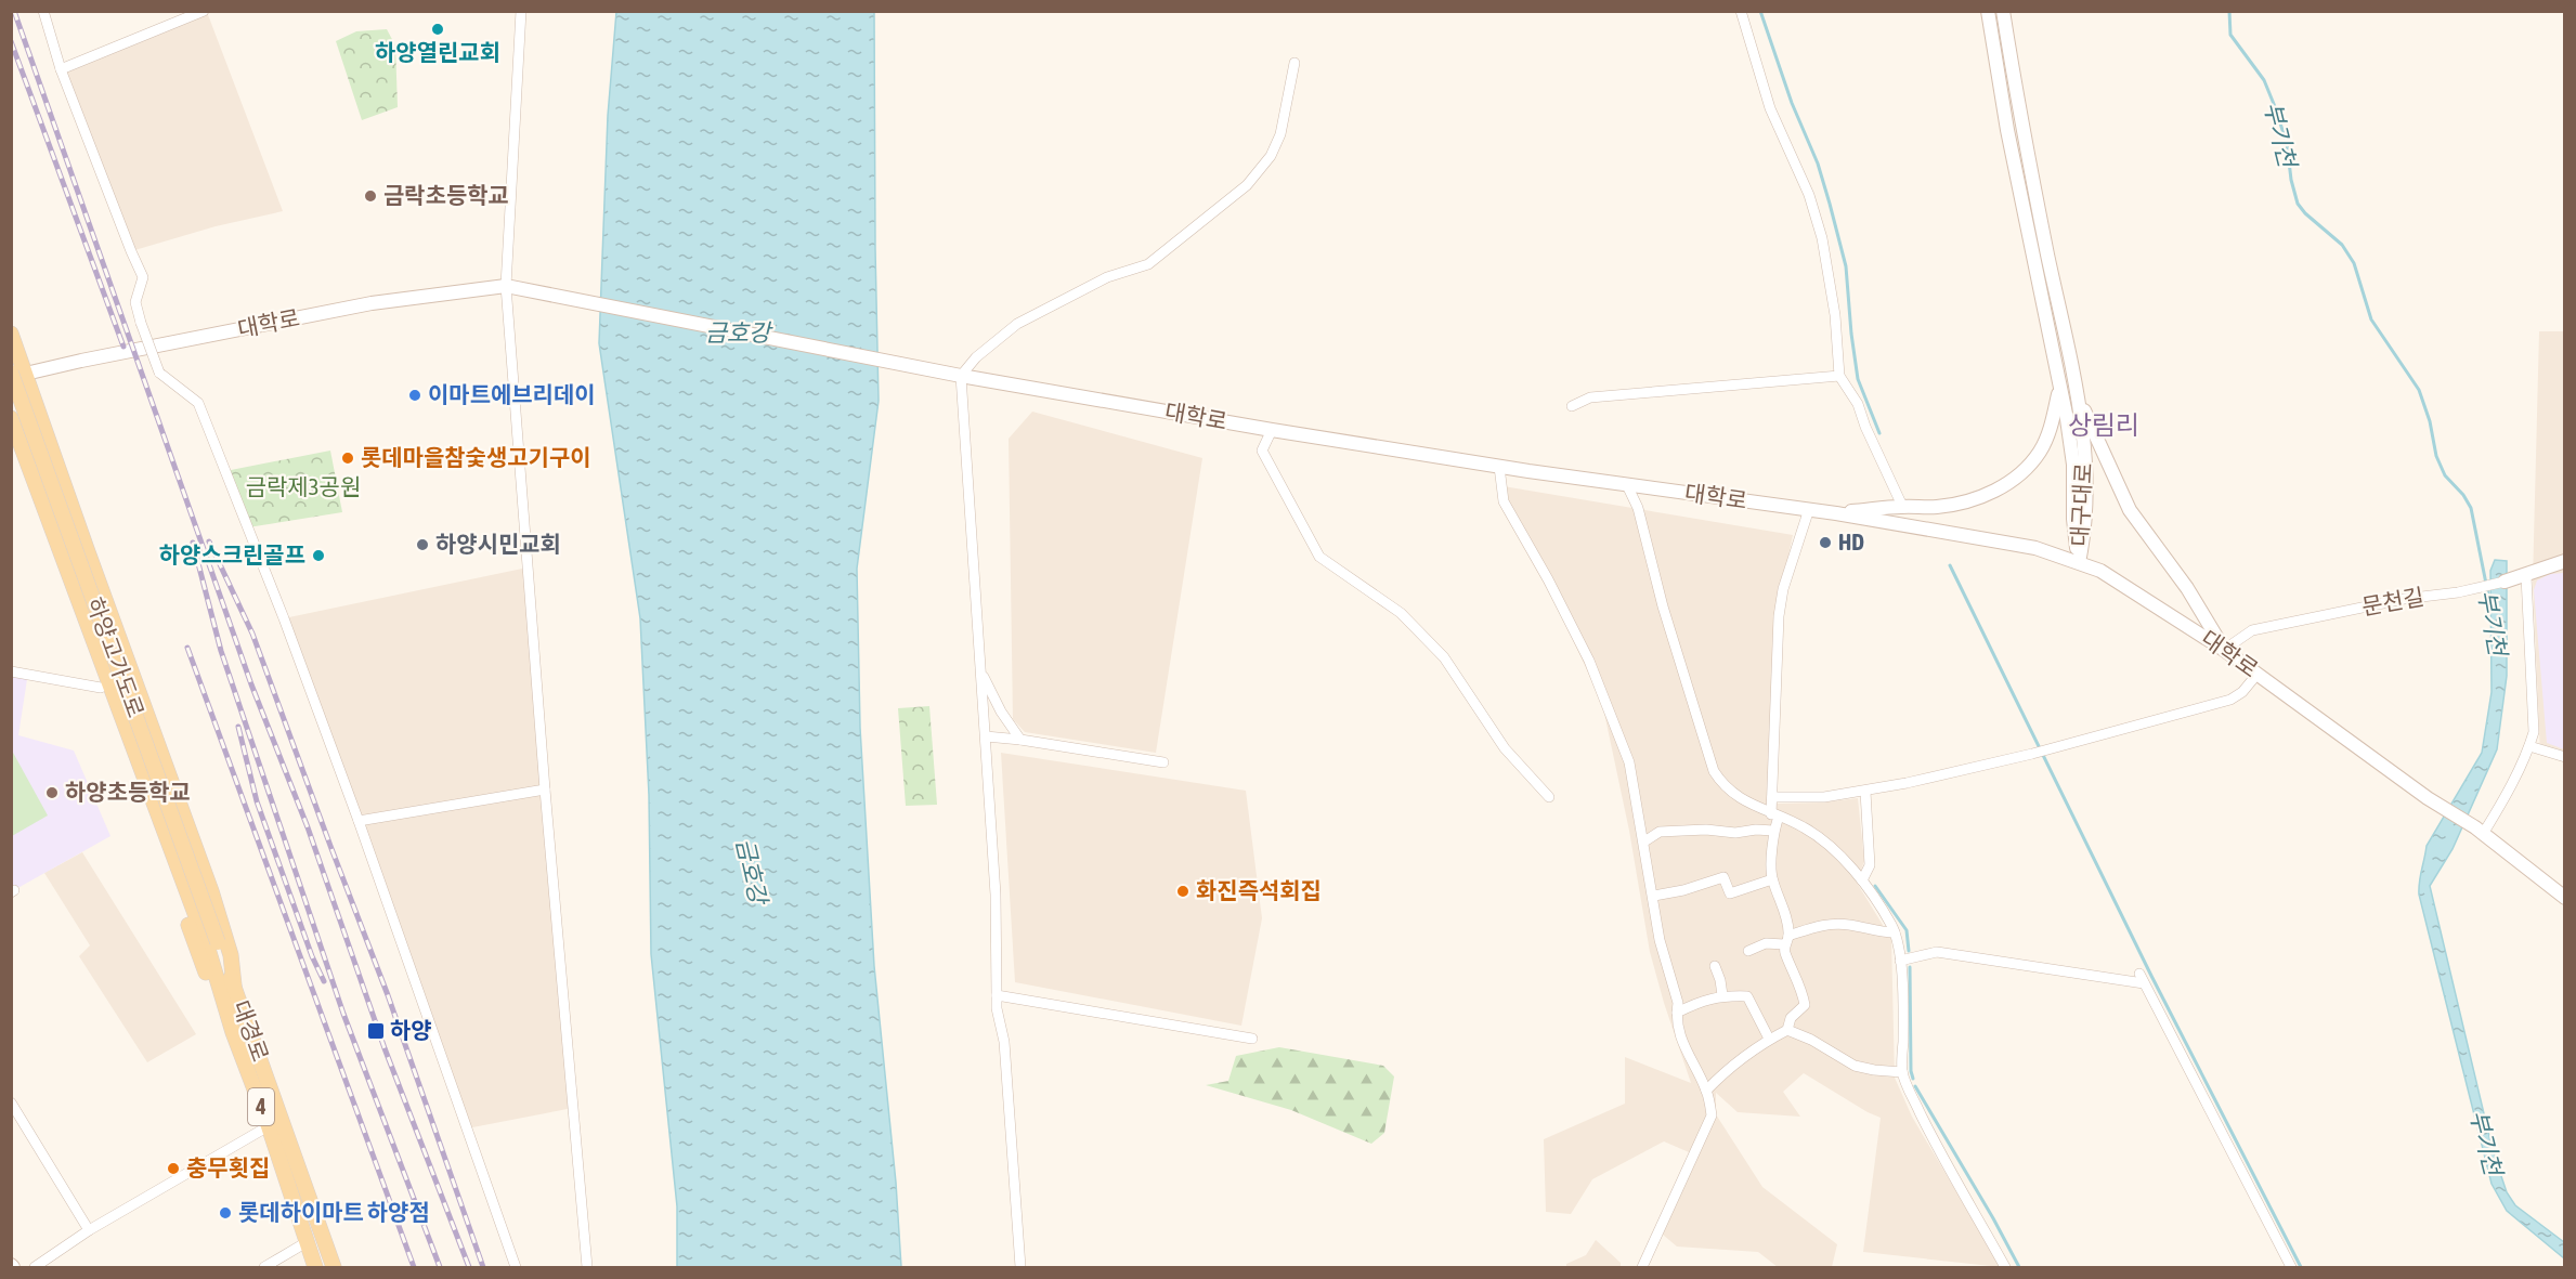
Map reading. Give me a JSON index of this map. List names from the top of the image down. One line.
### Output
{"streets":{"main road":["대학로","대구대로","문천길","하양고가도로","대경로","4"]},"crossings":[["대학로","대구대로"],["대학로","문천길"],["대학로","하양고가도로"],["하양고가도로","대경로"]],"districts":["상림리"],"water":["부기천","금호강"],"parks":["금락제3공원"],"places":{"other":["하양열린교회","금락초등학교","이마트에브리데이","롯데마을참숯생고기구이","HD","하양시민교회","하양스크린골프","하양초등학교","화진즉석회집","충무횟집","롯데하이마트 하양점"],"transit":["하양"]}}
